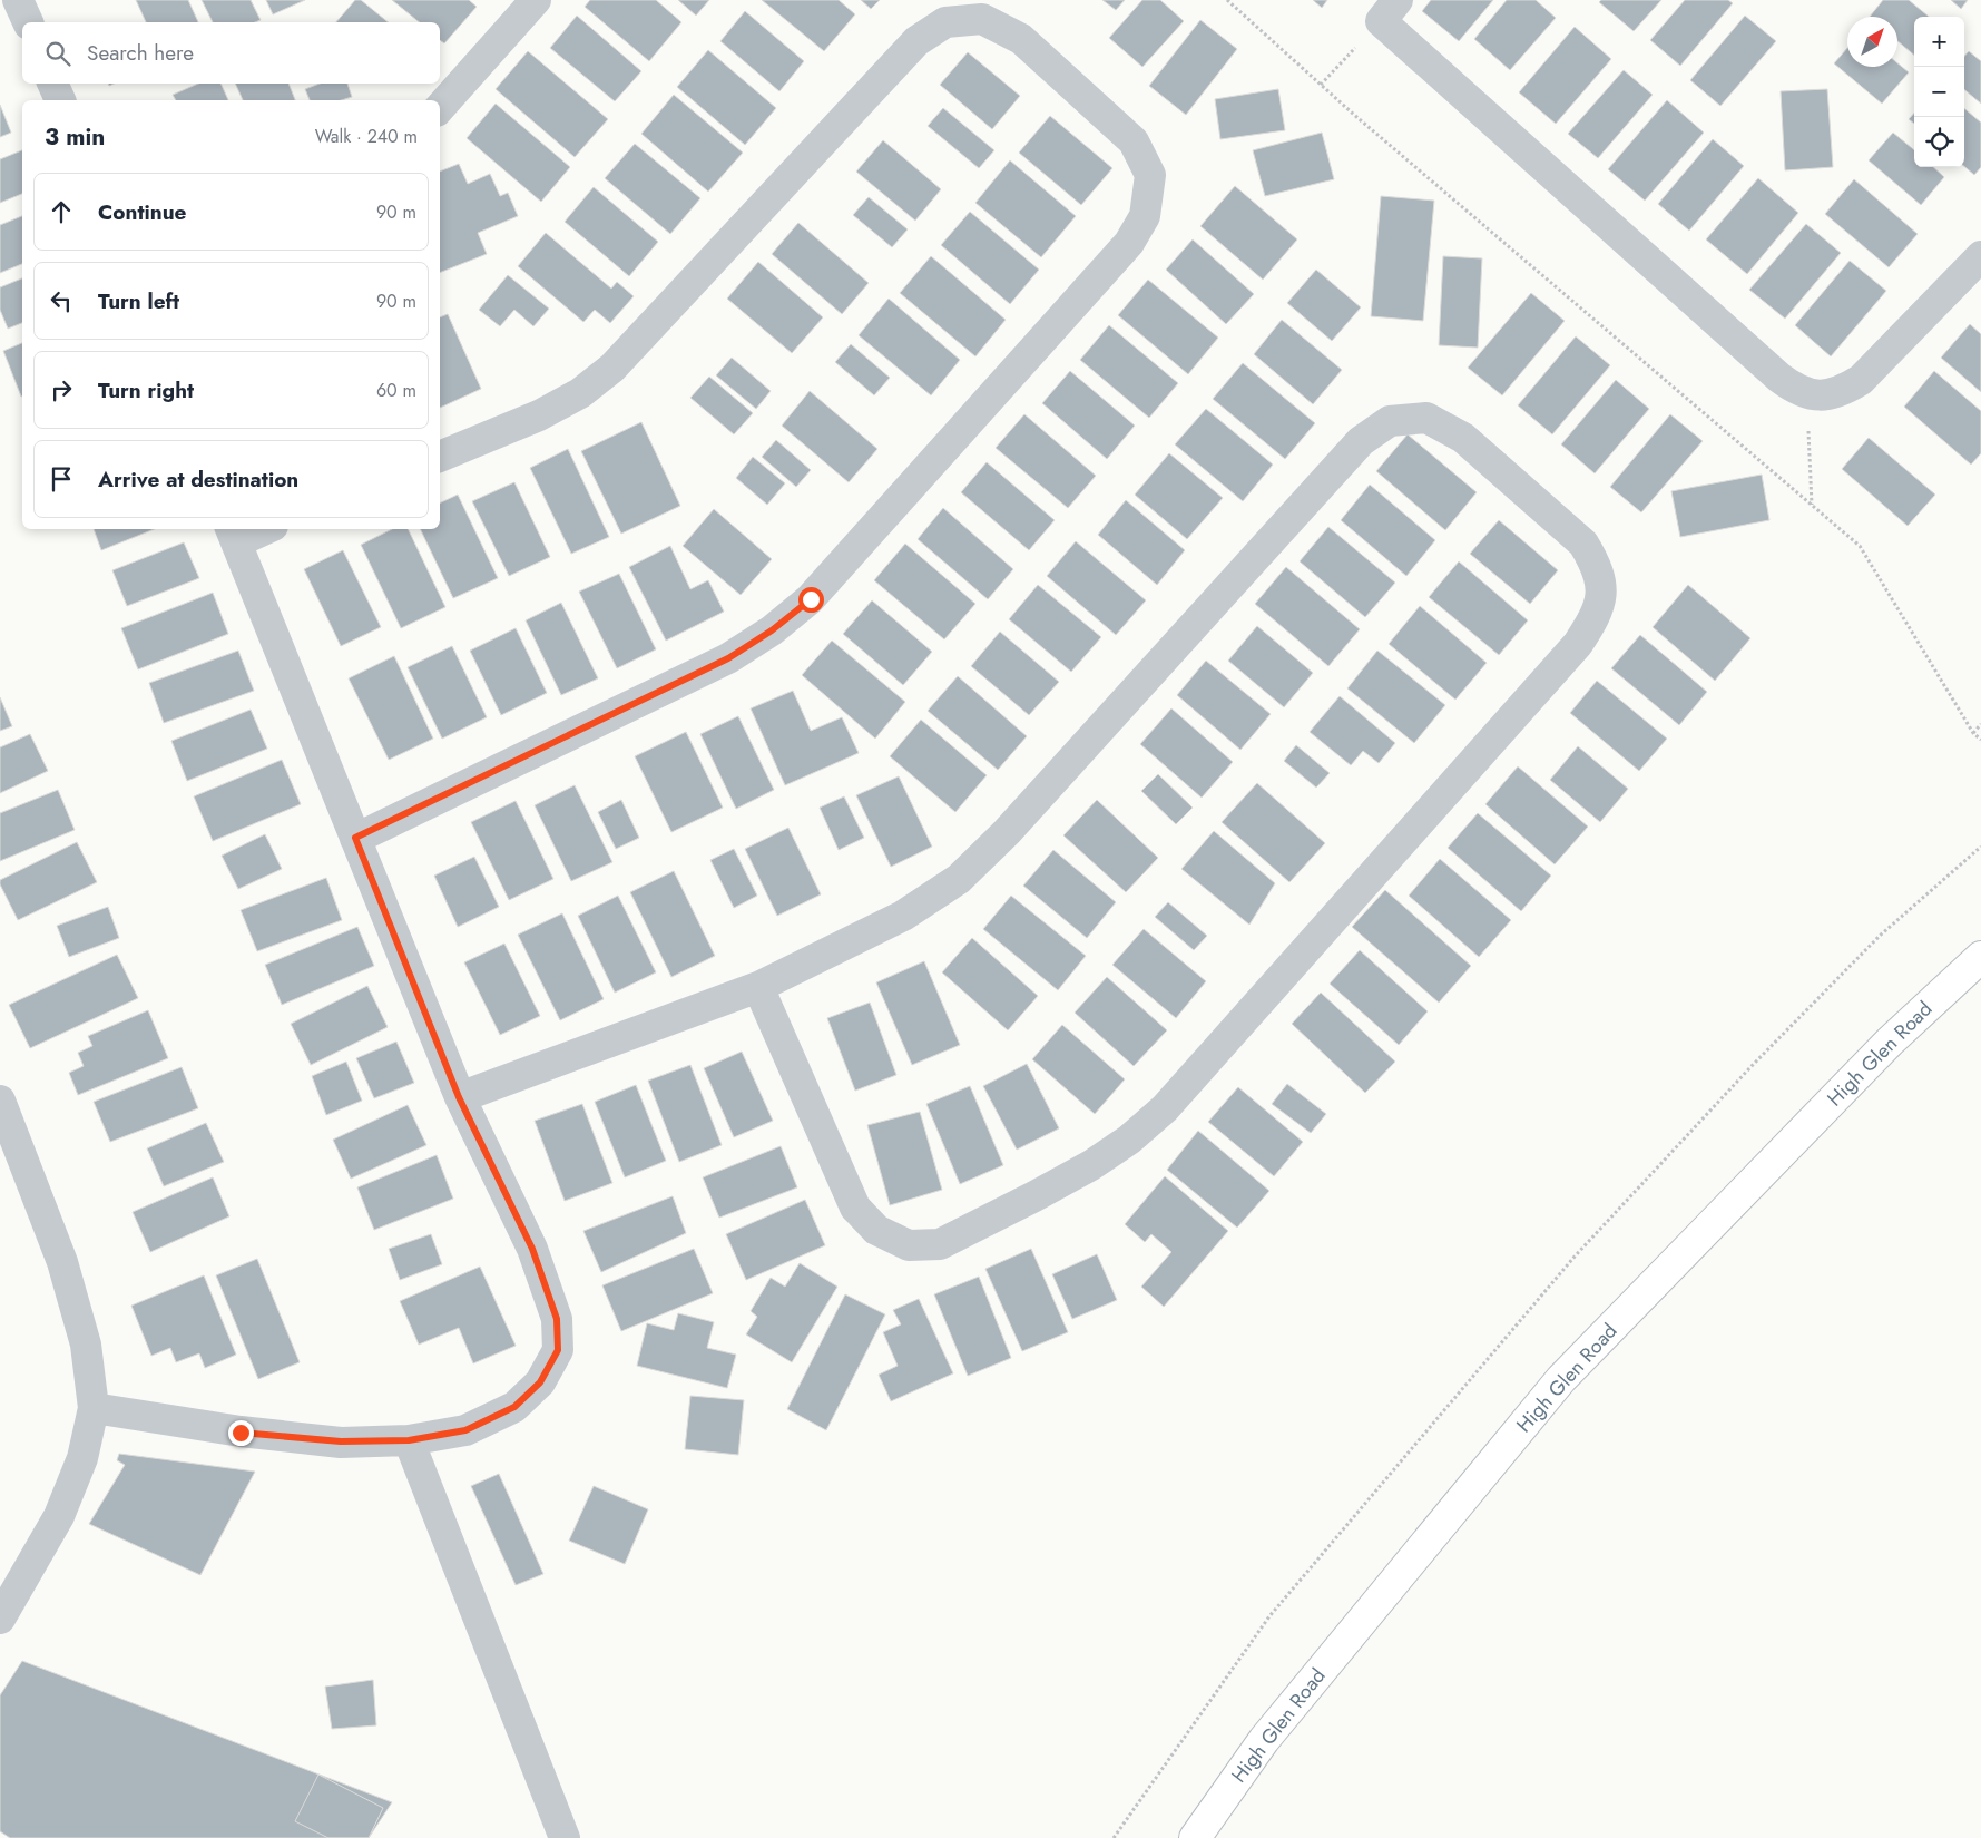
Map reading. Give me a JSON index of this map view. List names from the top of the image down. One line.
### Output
{"streets":{"main road":["High Glen Road"]},"north":"top right","page":{"map_buttons":["+","−"],"search":"Search here","heading":["3 min","Walk · 240 m"],"list":[["Continue","90 m"],["Turn left","90 m"],["Turn right","60 m"],"Arrive at destination"]}}
